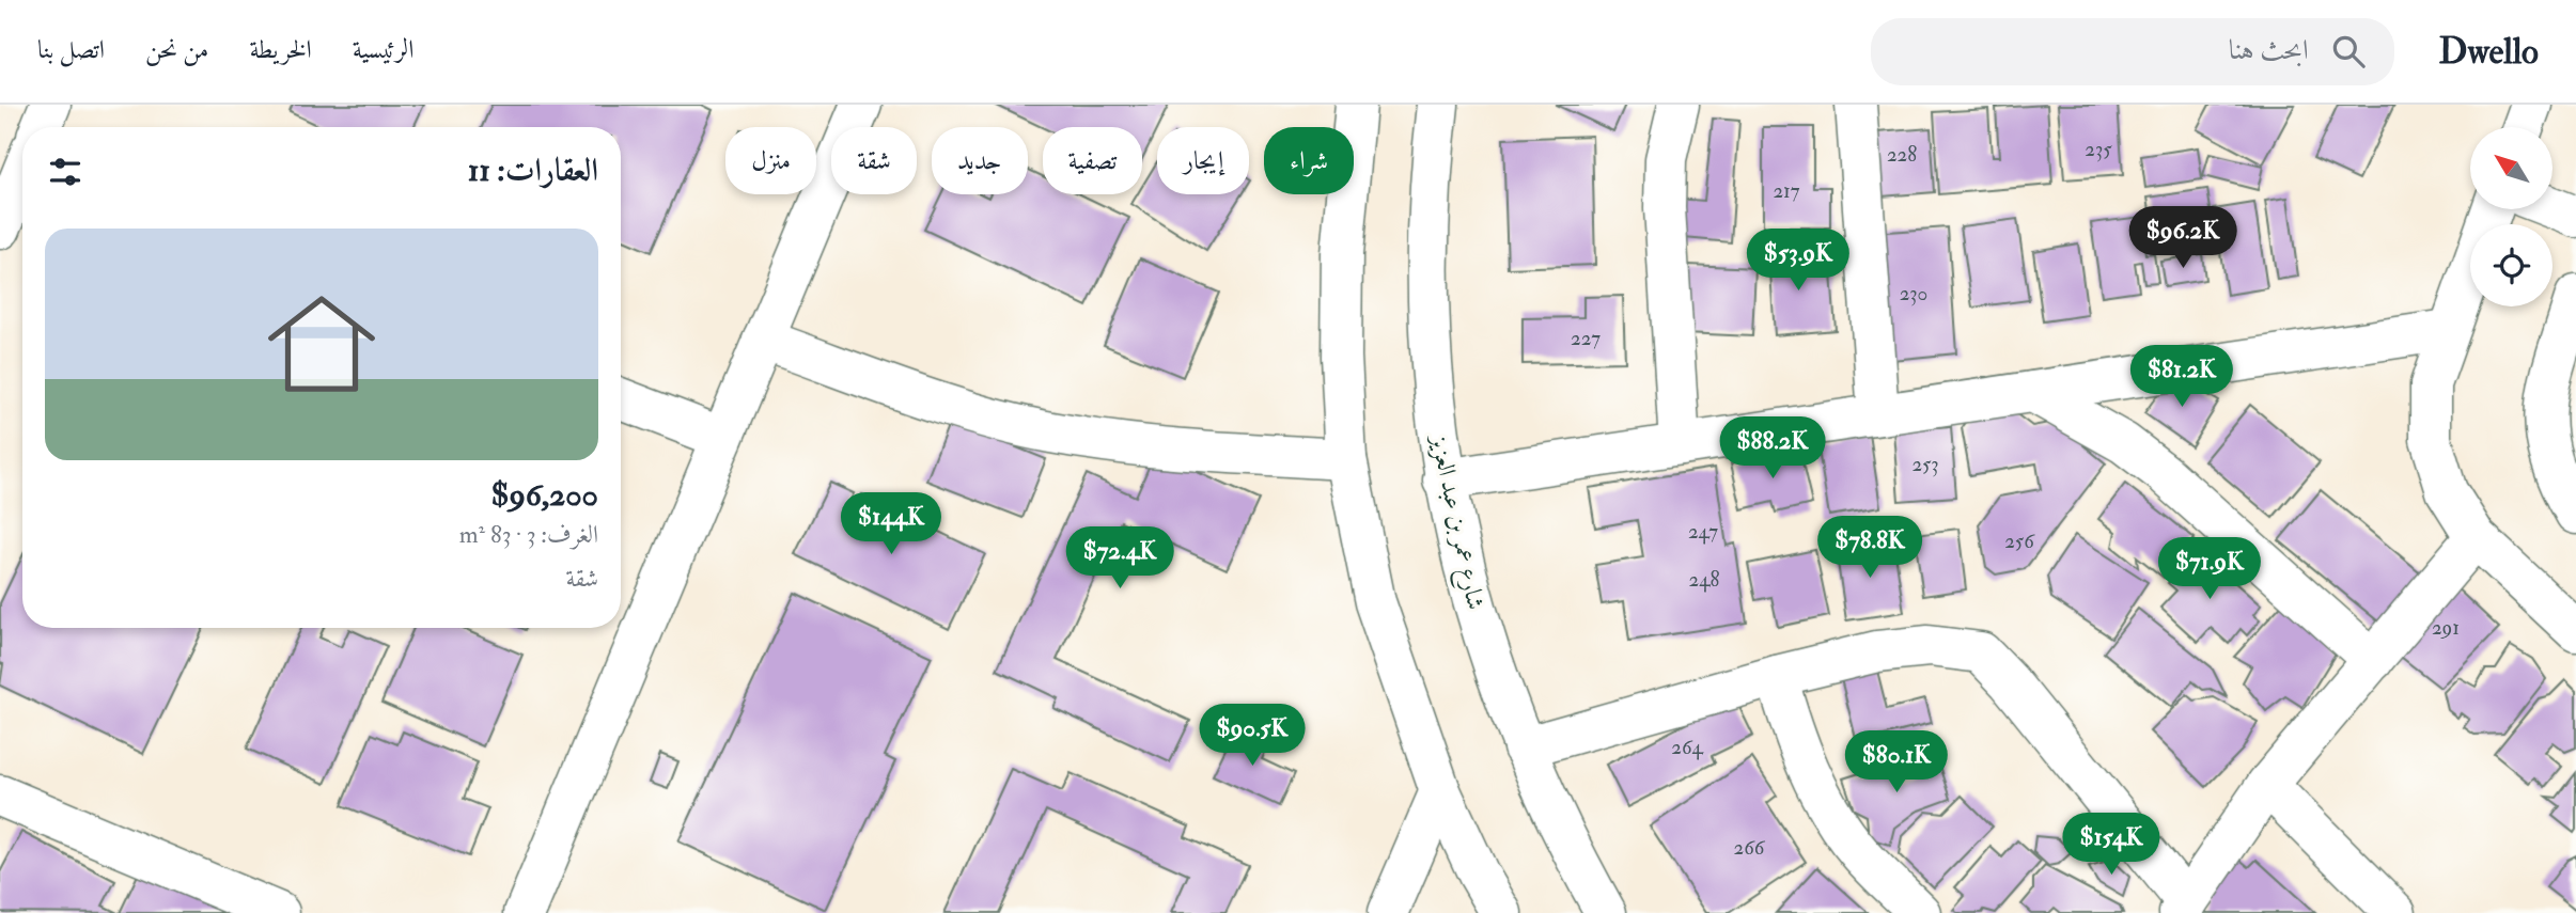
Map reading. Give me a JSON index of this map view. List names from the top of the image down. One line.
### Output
{"streets":{"street":["شارع عمر بن عبد العزيز"]},"house_numbers":["235","228","217","230","227","253","247","256","248","291","264","266"],"north":"top left","page":{"header":"Dwello","search":"ابحث هنا","nav":["الرئيسية","الخريطة","من نحن","اتصل بنا"],"chip":["شراء","إيجار","تصفية","جديد","شقة","منزل"],"heading":"العقارات: 11","price":["$96.2K","$53.9K","$81.2K","$88.2K","$144K","$78.8K","$72.4K","$71.9K","$90.5K","$80.1K","$154K"],"list":[{"name":"$96,200","note":"الغرف: 3 · 83 m² · شقة"}]}}
